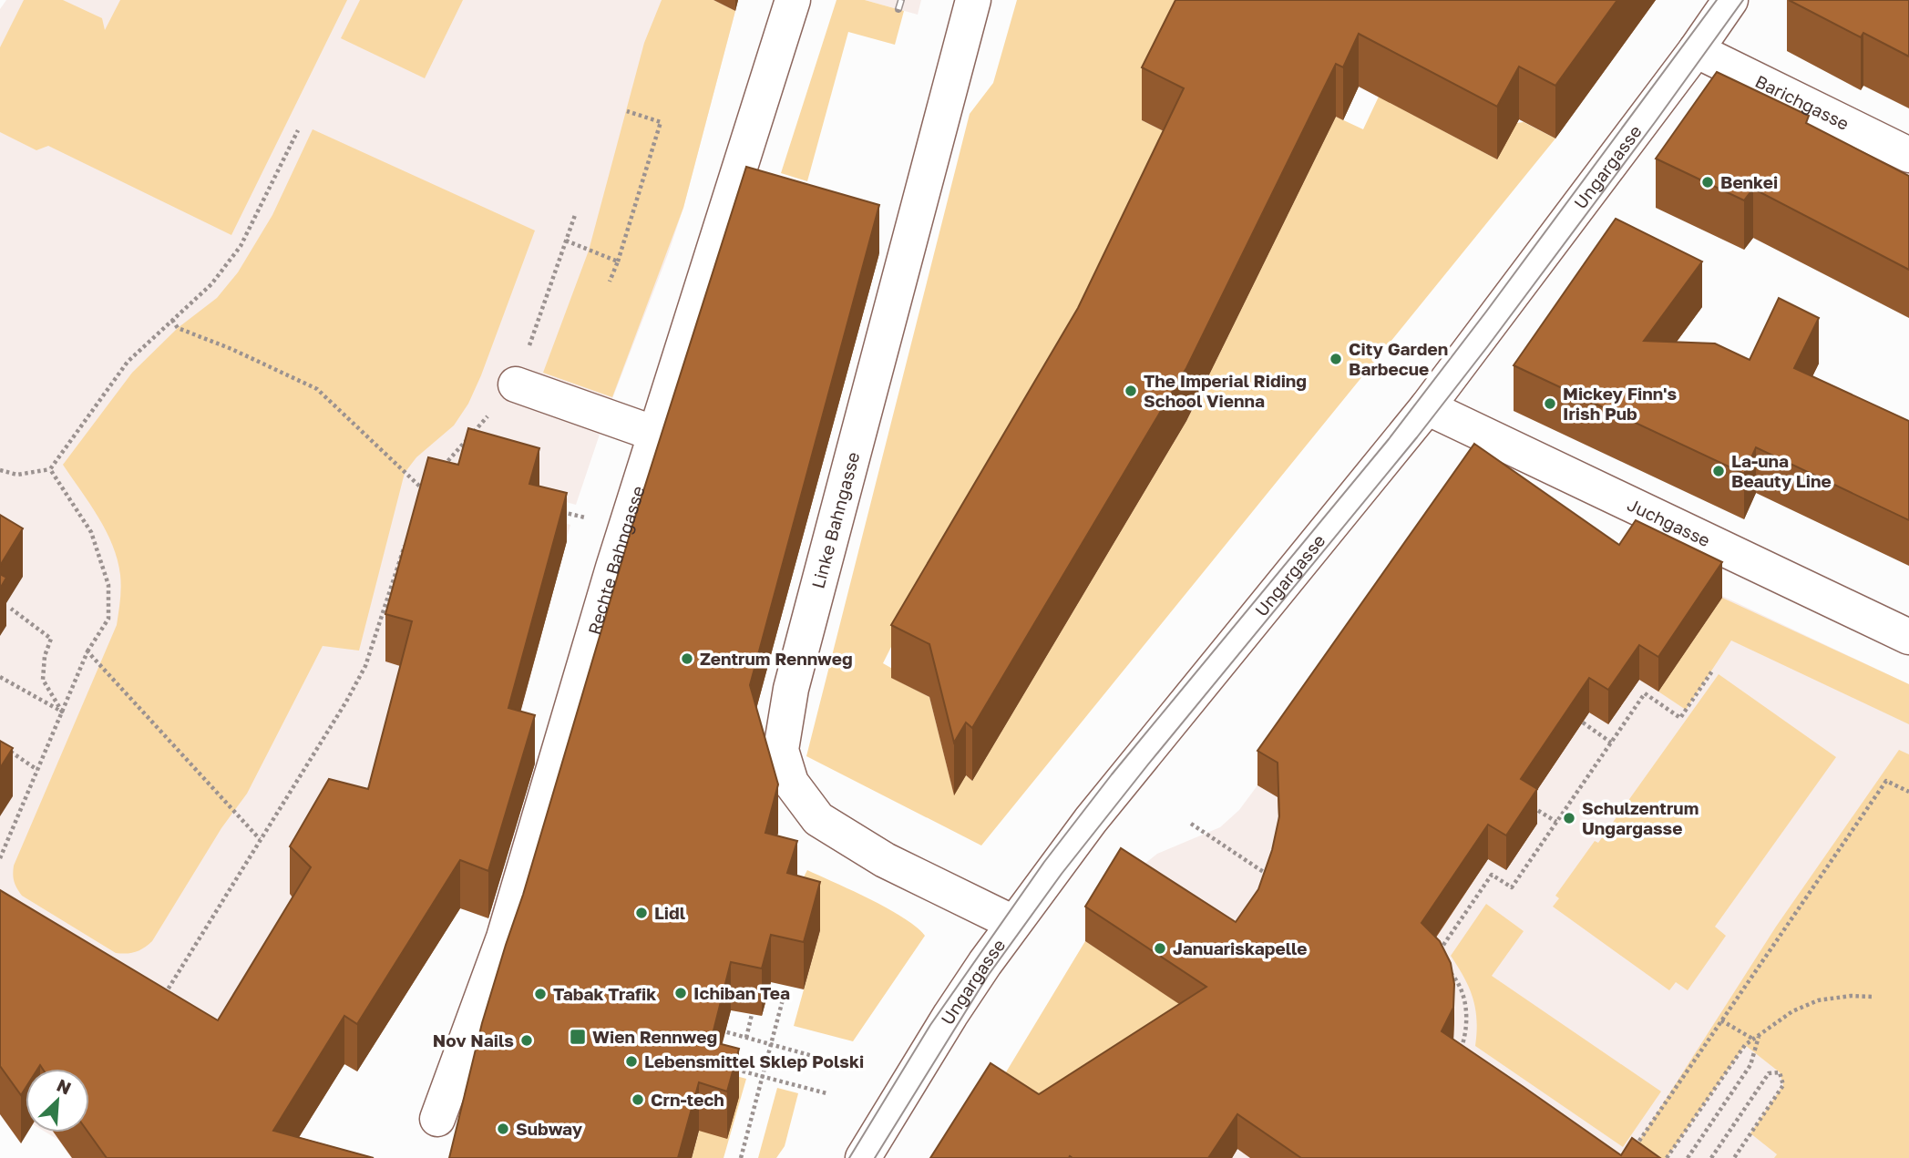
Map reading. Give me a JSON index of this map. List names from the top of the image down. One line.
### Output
{"streets":{"street":["Barichgasse","Ungargasse","Linke Bahngasse","Juchgasse","Rechte Bahngasse"]},"crossings":[["Barichgasse","Ungargasse"],["Ungargasse","Linke Bahngasse"],["Ungargasse","Juchgasse"]],"places":{"other":["Benkei","City Garden Barbecue","The Imperial Riding School Vienna","Mickey Finn's Irish Pub","La-una Beauty Line","Zentrum Rennweg","Schulzentrum Ungargasse","Lidl","Januariskapelle","Ichiban Tea","Tabak Trafik","Nov Nails","Lebensmittel Sklep Polski","Crn-tech","Subway"],"transit":["Wien Rennweg"]},"north":"top right"}
